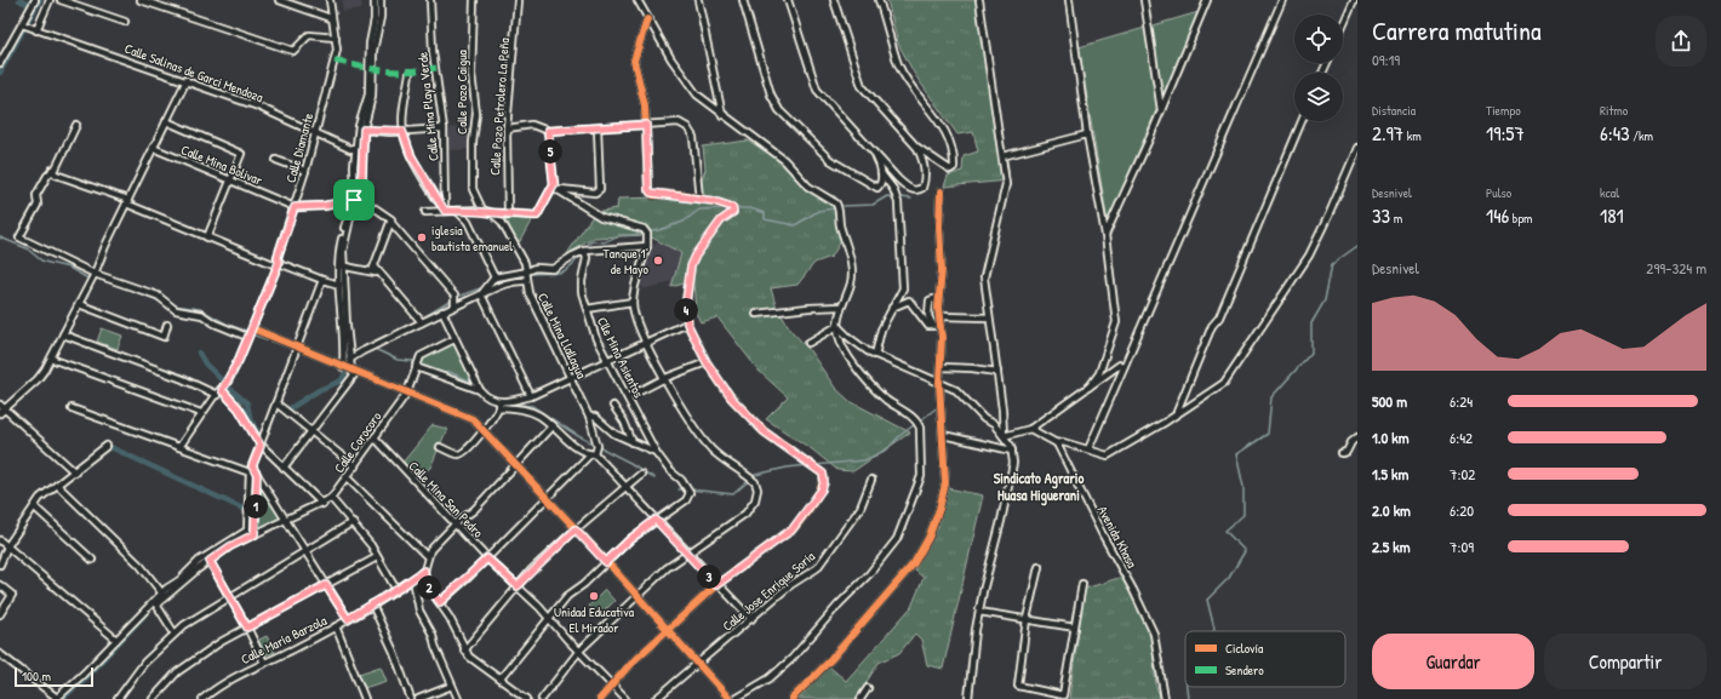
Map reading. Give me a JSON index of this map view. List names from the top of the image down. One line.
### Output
{"streets":{"street":["Calle Salinas de Garci Mendoza","Calle Pozo Caigua","Calle Mina Playa Verde","Calle Pozo Petrolero La Peña","Calle Diamante","Calle Mina Bolivar","Calle Mina Llallagua","Clle Mina Asientos","Calle Corocoro","Calle Mina San Pedro","Avenida Khasa","Calle Jose Enrique Soria","Calle María Barzola"]},"crossings":[["Calle Salinas de Garci Mendoza","Calle Diamante"],["Calle Diamante","Calle Mina Bolivar"],["Calle Corocoro","Calle Mina San Pedro"]],"districts":["Sindicato Agrario Huasa Higuerani"],"places":["iglesia bautista emanuel","Tanque 1° de Mayo","Unidad Educativa El Mirador"],"legend":["Ciclovía","Sendero"],"scale_bar":"100 m","page":{"heading":["Carrera matutina","09:19"],"stats":[["Distancia","2.97 km"],["Tiempo","19:57"],["Ritmo","6:43 /km"],["Desnivel","33 m"],["Pulso","146 bpm"],["kcal","181"]],"pins":["5","4","1","3","2"],"chart":["Desnivel","299–324 m"],"list":[{"name":"500 m","note":"6:24"},{"name":"1.0 km","note":"6:42"},{"name":"1.5 km","note":"7:02"},{"name":"2.0 km","note":"6:20"},{"name":"2.5 km","note":"7:09"}],"buttons":["Guardar","Compartir"],"scale":"100 m"}}
